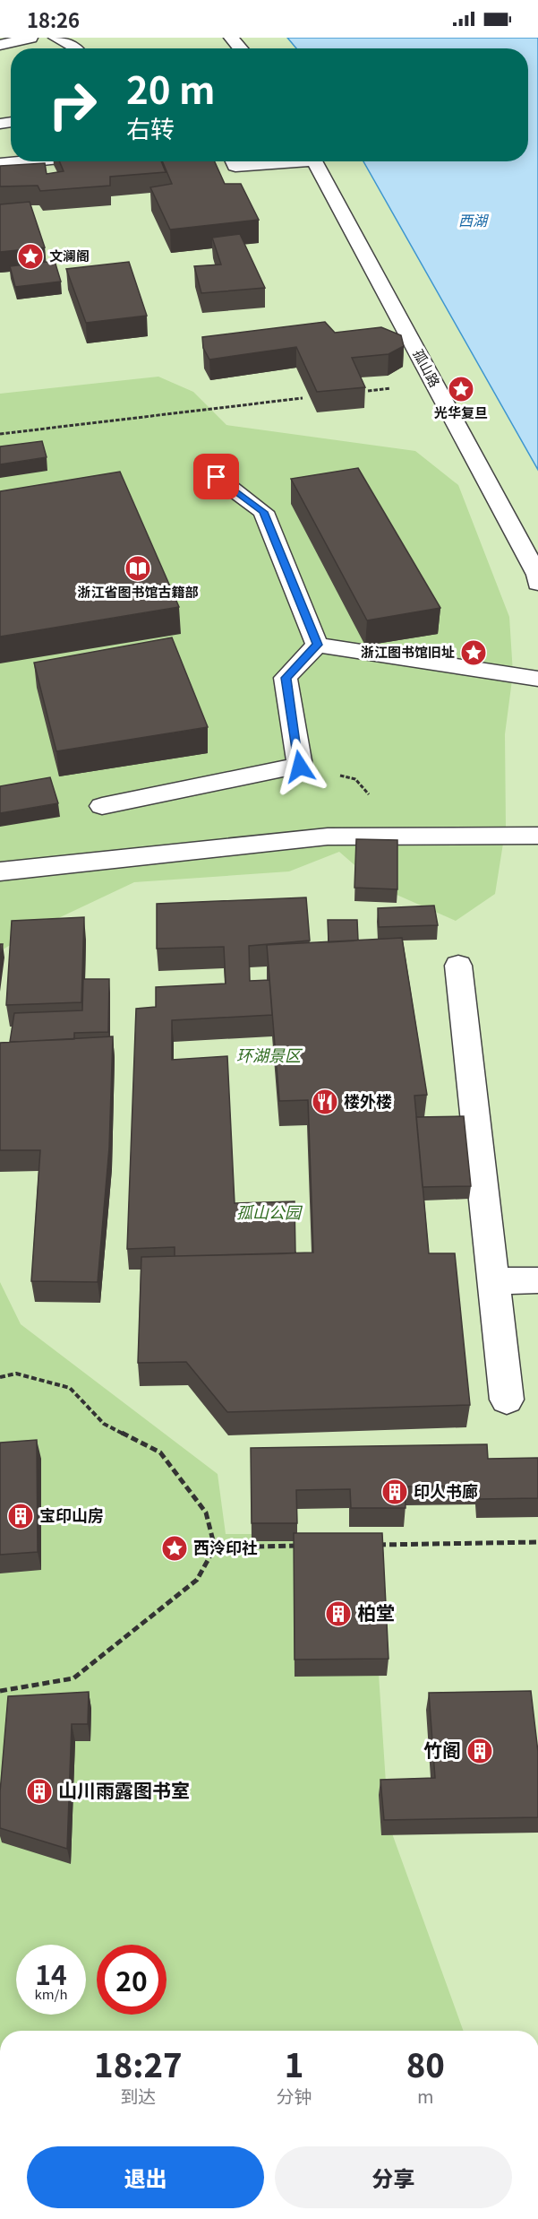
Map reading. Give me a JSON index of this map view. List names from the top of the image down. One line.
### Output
{"streets":{"street":["孤山路"]},"water":["西湖"],"parks":["环湖景区","孤山公园"],"places":{"place":["文澜阁","光华复旦","浙江图书馆旧址","西泠印社"],"library":["浙江省图书馆古籍部"],"restaurant":["楼外楼"],"building":["印人书廊","宝印山房","柏堂","竹阁","山川雨露图书室"]},"page":{"status":"18:26","turn":["20 m","右转"],"speed":"14 km/h","limit":"20","eta":["18:27","到达","1","分钟","80","m"],"buttons":["退出","分享"]}}
